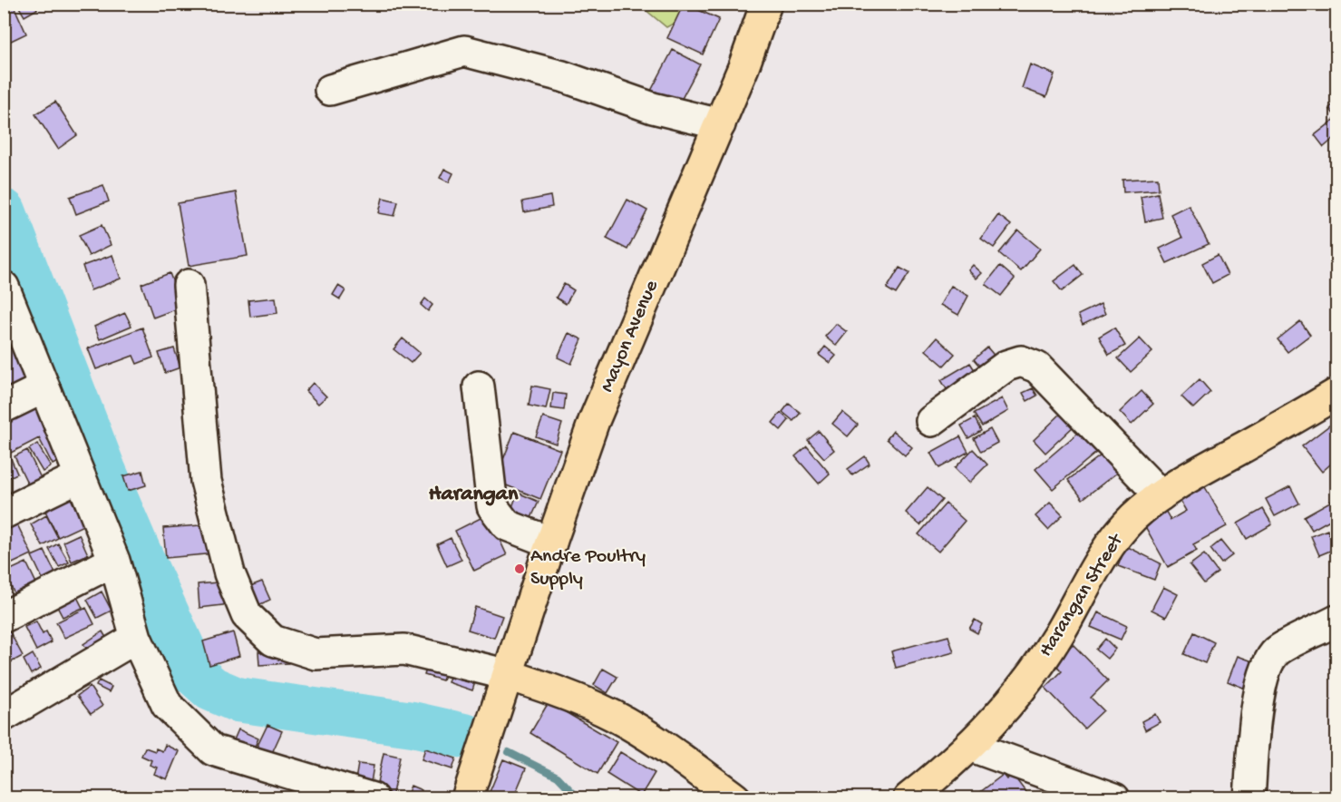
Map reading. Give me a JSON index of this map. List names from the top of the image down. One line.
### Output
{"streets":{"main road":["Mayon Avenue","Harangan Street"]},"districts":["Harangan"],"places":["Andre Poultry Supply"]}
